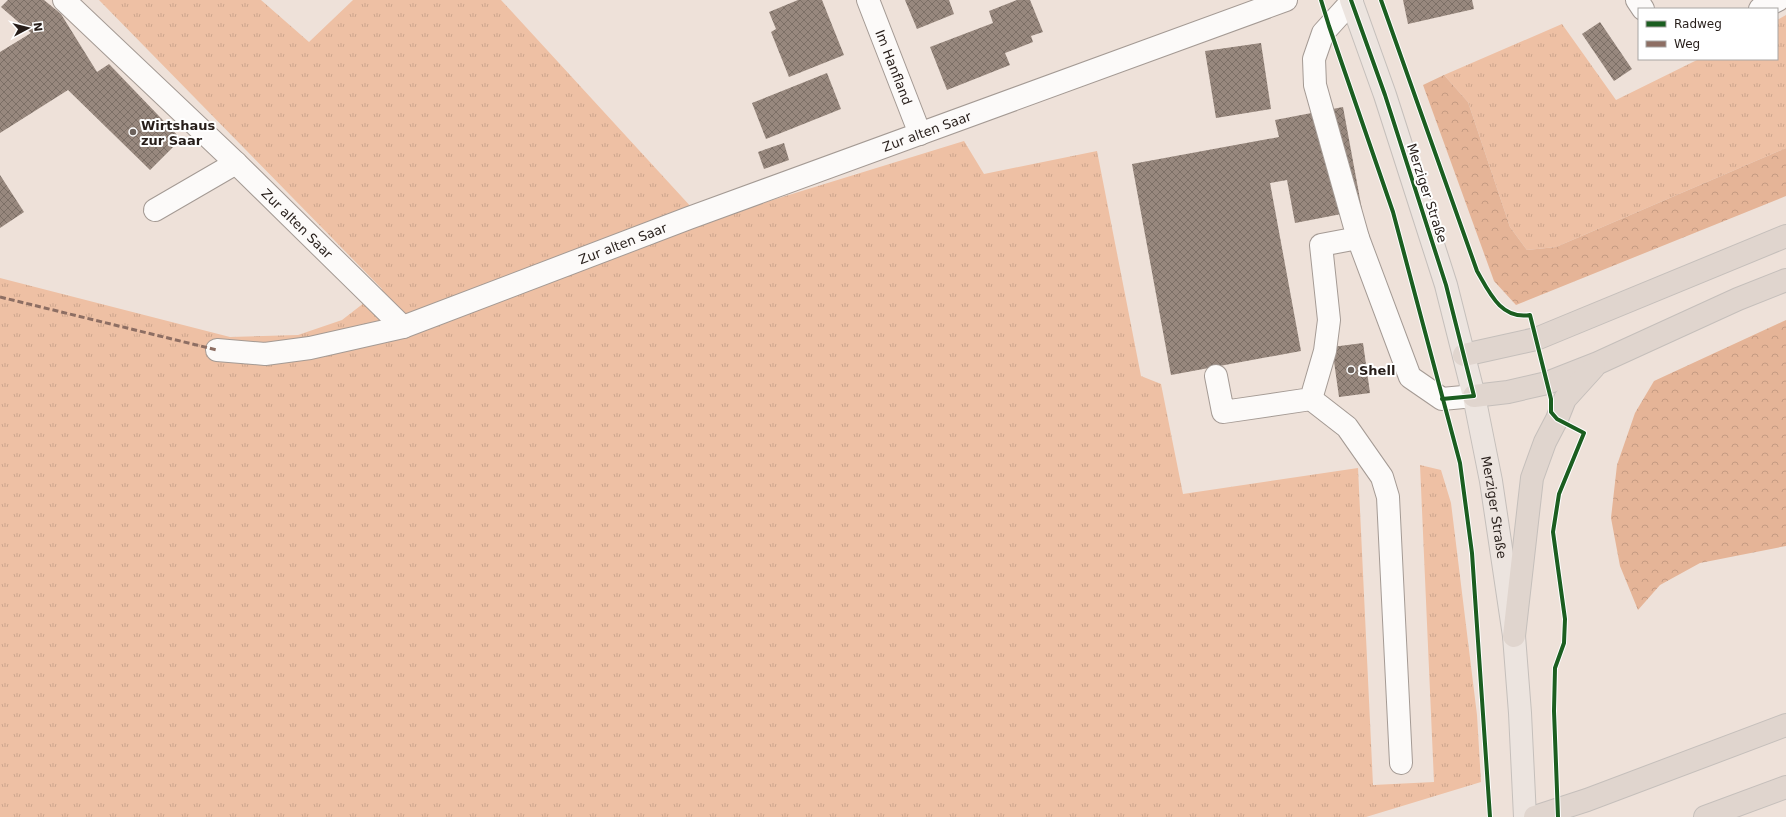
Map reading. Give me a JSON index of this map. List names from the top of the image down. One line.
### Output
{"streets":{"main road":["Merziger Straße"],"street":["Im Hanfland","Zur alten Saar"]},"crossings":[["Im Hanfland","Zur alten Saar"]],"places":["Wirtshaus zur Saar","Shell"],"legend":["Radweg","Weg"],"north":"right"}
